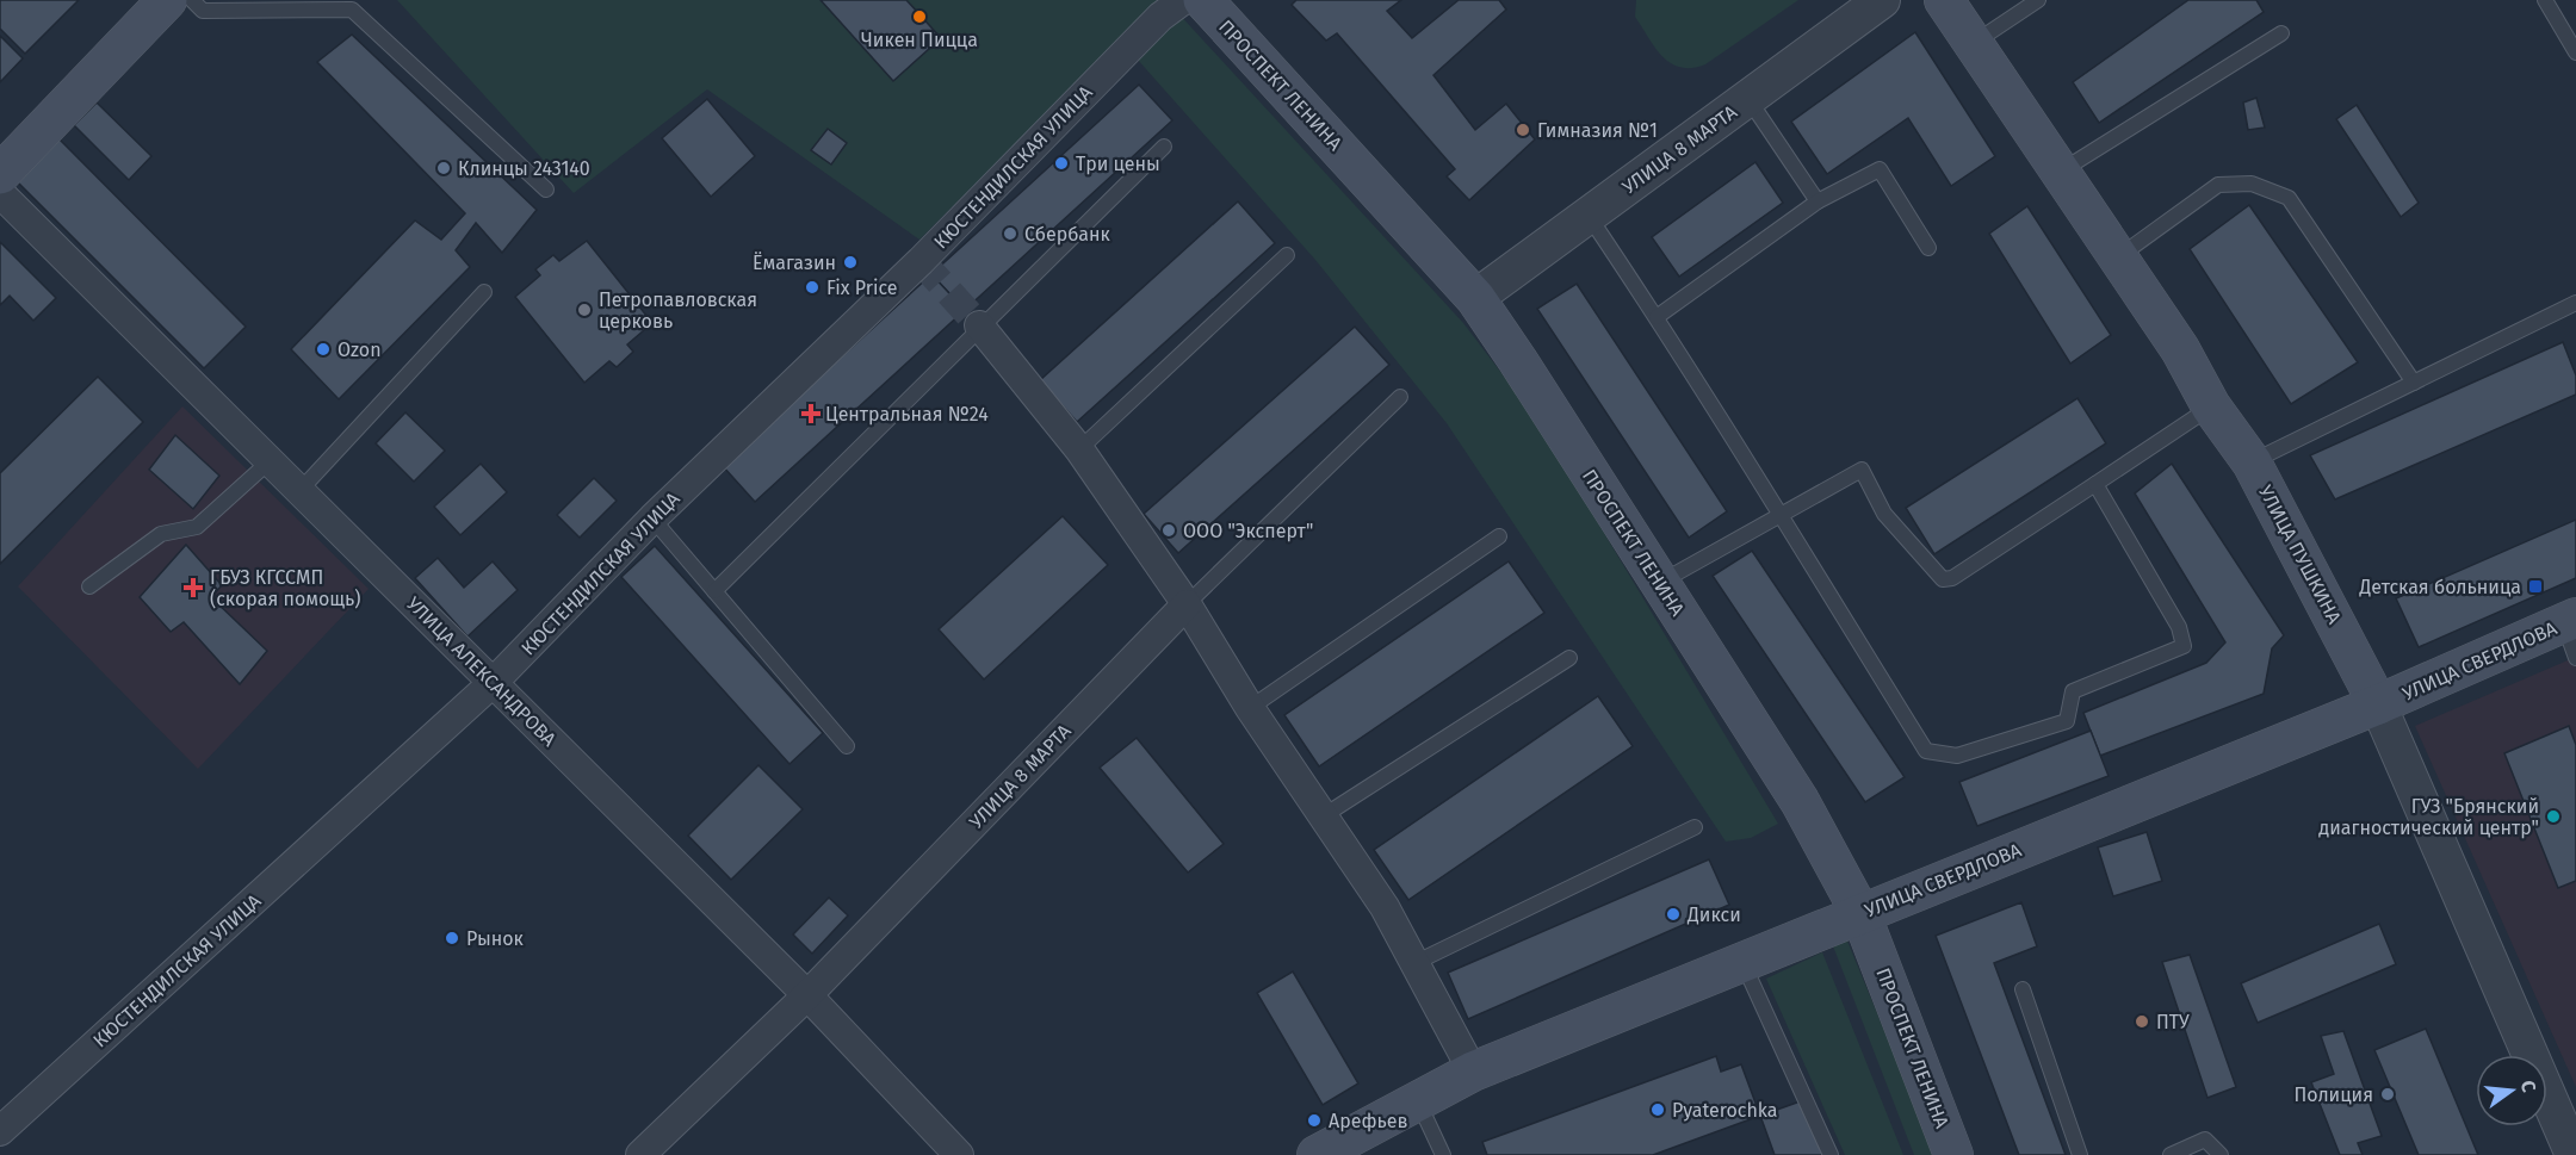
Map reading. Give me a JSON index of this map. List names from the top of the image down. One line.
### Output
{"streets":{"main road":["ПРОСПЕКТ ЛЕНИНА","УЛИЦА ПУШКИНА","УЛИЦА СВЕРДЛОВА"],"street":["УЛИЦА 8 МАРТА","КЮСТЕНДИЛСКАЯ УЛИЦА","УЛИЦА АЛЕКСАНДРОВА"]},"crossings":[["ПРОСПЕКТ ЛЕНИНА","УЛИЦА 8 МАРТА"],["ПРОСПЕКТ ЛЕНИНА","УЛИЦА СВЕРДЛОВА"],["УЛИЦА 8 МАРТА","УЛИЦА АЛЕКСАНДРОВА"],["КЮСТЕНДИЛСКАЯ УЛИЦА","УЛИЦА АЛЕКСАНДРОВА"],["УЛИЦА ПУШКИНА","УЛИЦА СВЕРДЛОВА"]],"places":{"other":["Чикен Пицца","Гимназия №1","Три цены","Клинцы 243140","Сбербанк","Ёмагазин","Fix Price","Петропавловская церковь","Ozon","ООО \"Эксперт\"","ГУЗ \"Брянский диагностический центр\"","Дикси","Рынок","ПТУ","Полиция","Pyaterochka","Арефьев"],"health":["Центральная №24","ГБУЗ КГССМП (скорая помощь)"],"transit":["Детская больница"]},"north":"right"}
